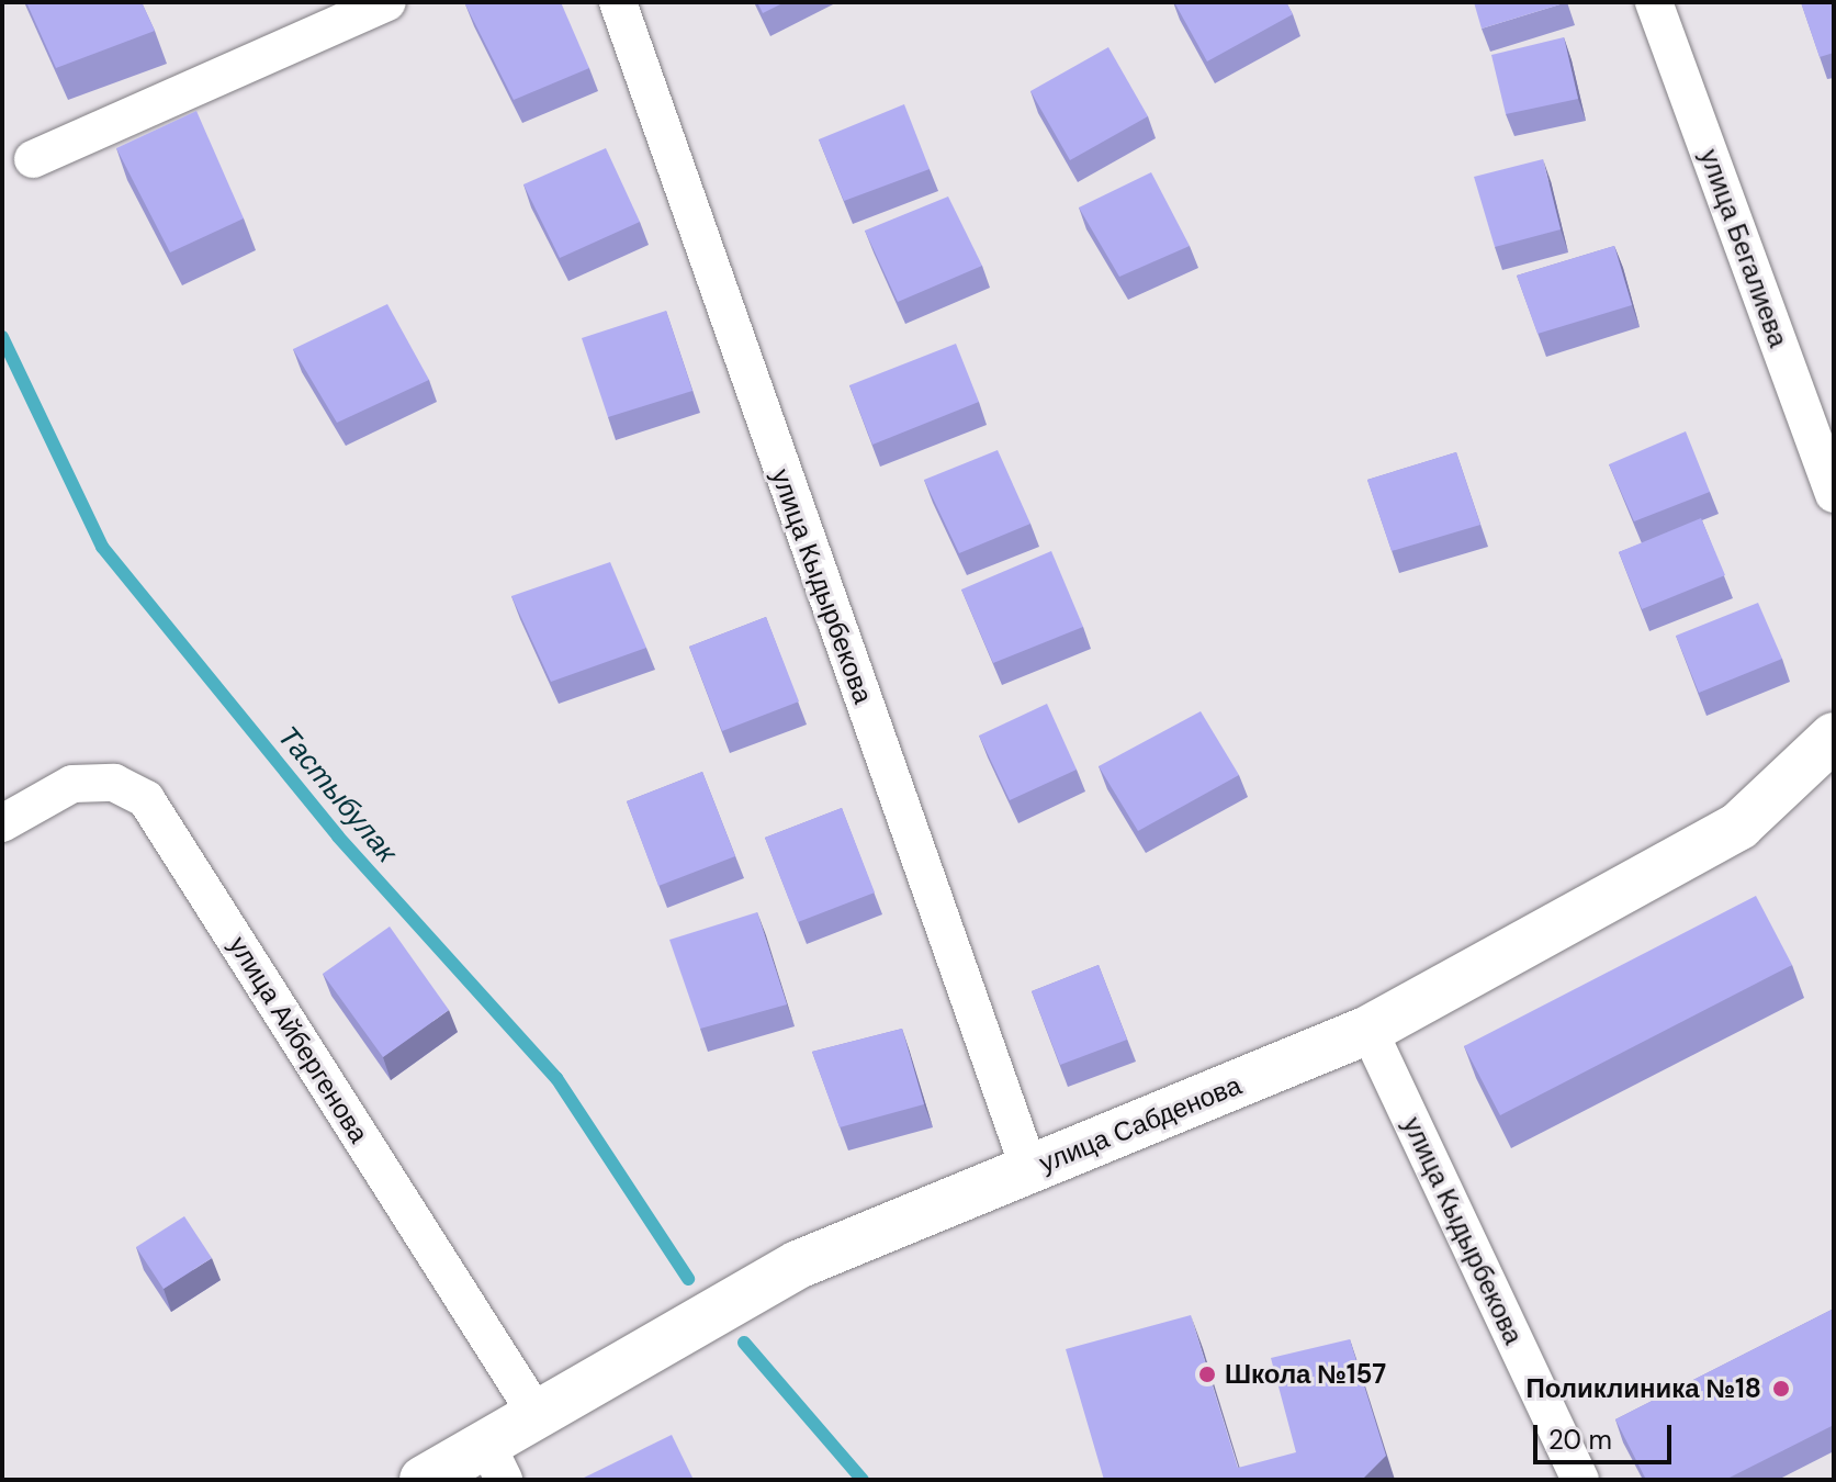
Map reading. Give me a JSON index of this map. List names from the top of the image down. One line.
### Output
{"streets":{"street":["улица Бегалиева","улица Кыдырбекова","улица Айбергенова","улица Сабденова"]},"crossings":[["улица Кыдырбекова","улица Сабденова"],["улица Айбергенова","улица Сабденова"]],"water":["Тастыбулак"],"places":["Школа №157","Поликлиника №18"],"scale_bar":"20 m"}
